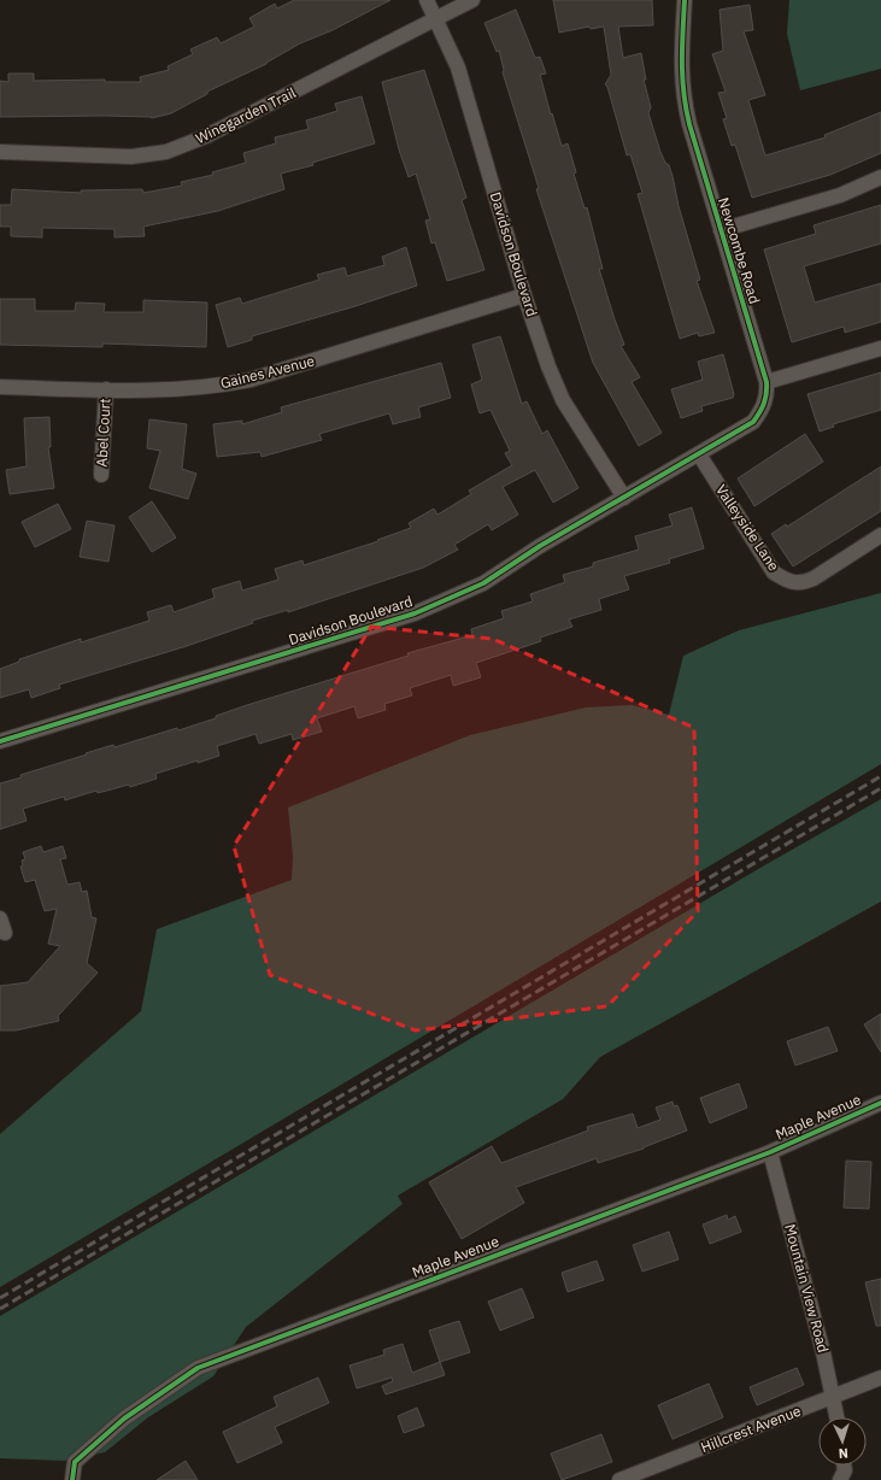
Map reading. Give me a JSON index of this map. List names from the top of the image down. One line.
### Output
{"streets":{"street":["Winegarden Trail","Newcombe Road","Davidson Boulevard","Gaines Avenue","Abel Court","Valleyside Lane","Maple Avenue","Mountain View Road","Hillcrest Avenue"]},"crossings":[["Winegarden Trail","Davidson Boulevard"],["Newcombe Road","Davidson Boulevard"],["Newcombe Road","Valleyside Lane"],["Davidson Boulevard","Gaines Avenue"],["Gaines Avenue","Abel Court"],["Maple Avenue","Mountain View Road"],["Mountain View Road","Hillcrest Avenue"]],"north":"bottom"}
